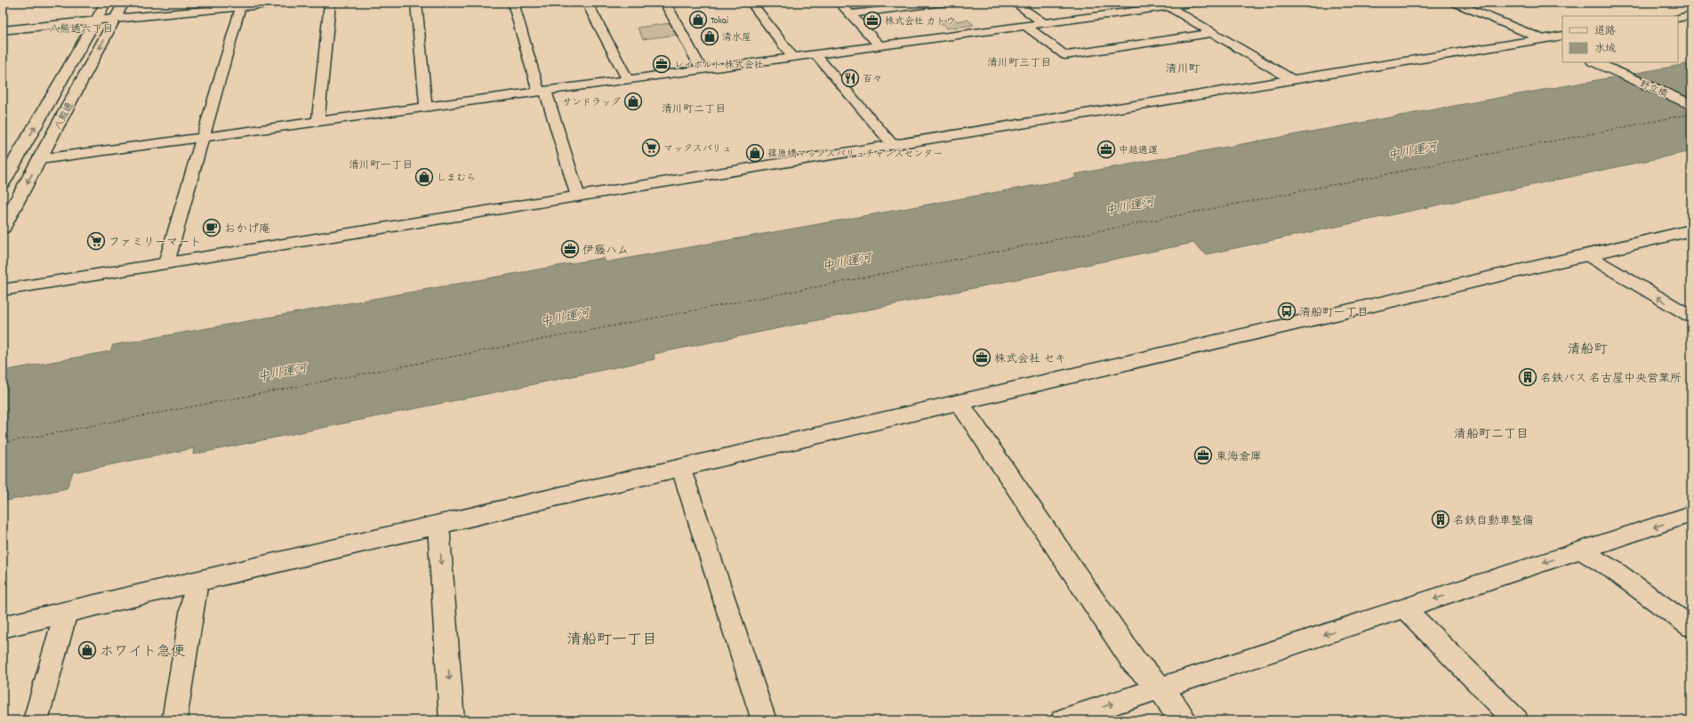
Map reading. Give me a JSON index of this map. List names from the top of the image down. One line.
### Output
{"streets":{"street":["野立橋","八熊通"]},"districts":["八熊通六丁目","清川町三丁目","清川町","清川町二丁目","清川町一丁目","清船町","清船町二丁目","清船町一丁目"],"water":["中川運河"],"places":{"shop":["Tokai","清水屋","サンドラッグ","篠原橋マックスバリュチャンスセンター","しまむら","ホワイト急便"],"office":["株式会社 カトウ","レイボルト 株式会社","中越通運","伊藤ハム","株式会社 セキ","東海倉庫"],"restaurant":["百々"],"supermarket":["マックスバリュ","ファミリーマート"],"cafe":["おかげ庵"],"bus stop":["清船町一丁目"],"building":["名鉄バス 名古屋中央営業所","名鉄自動車整備"]},"legend":["道路","水域"]}
